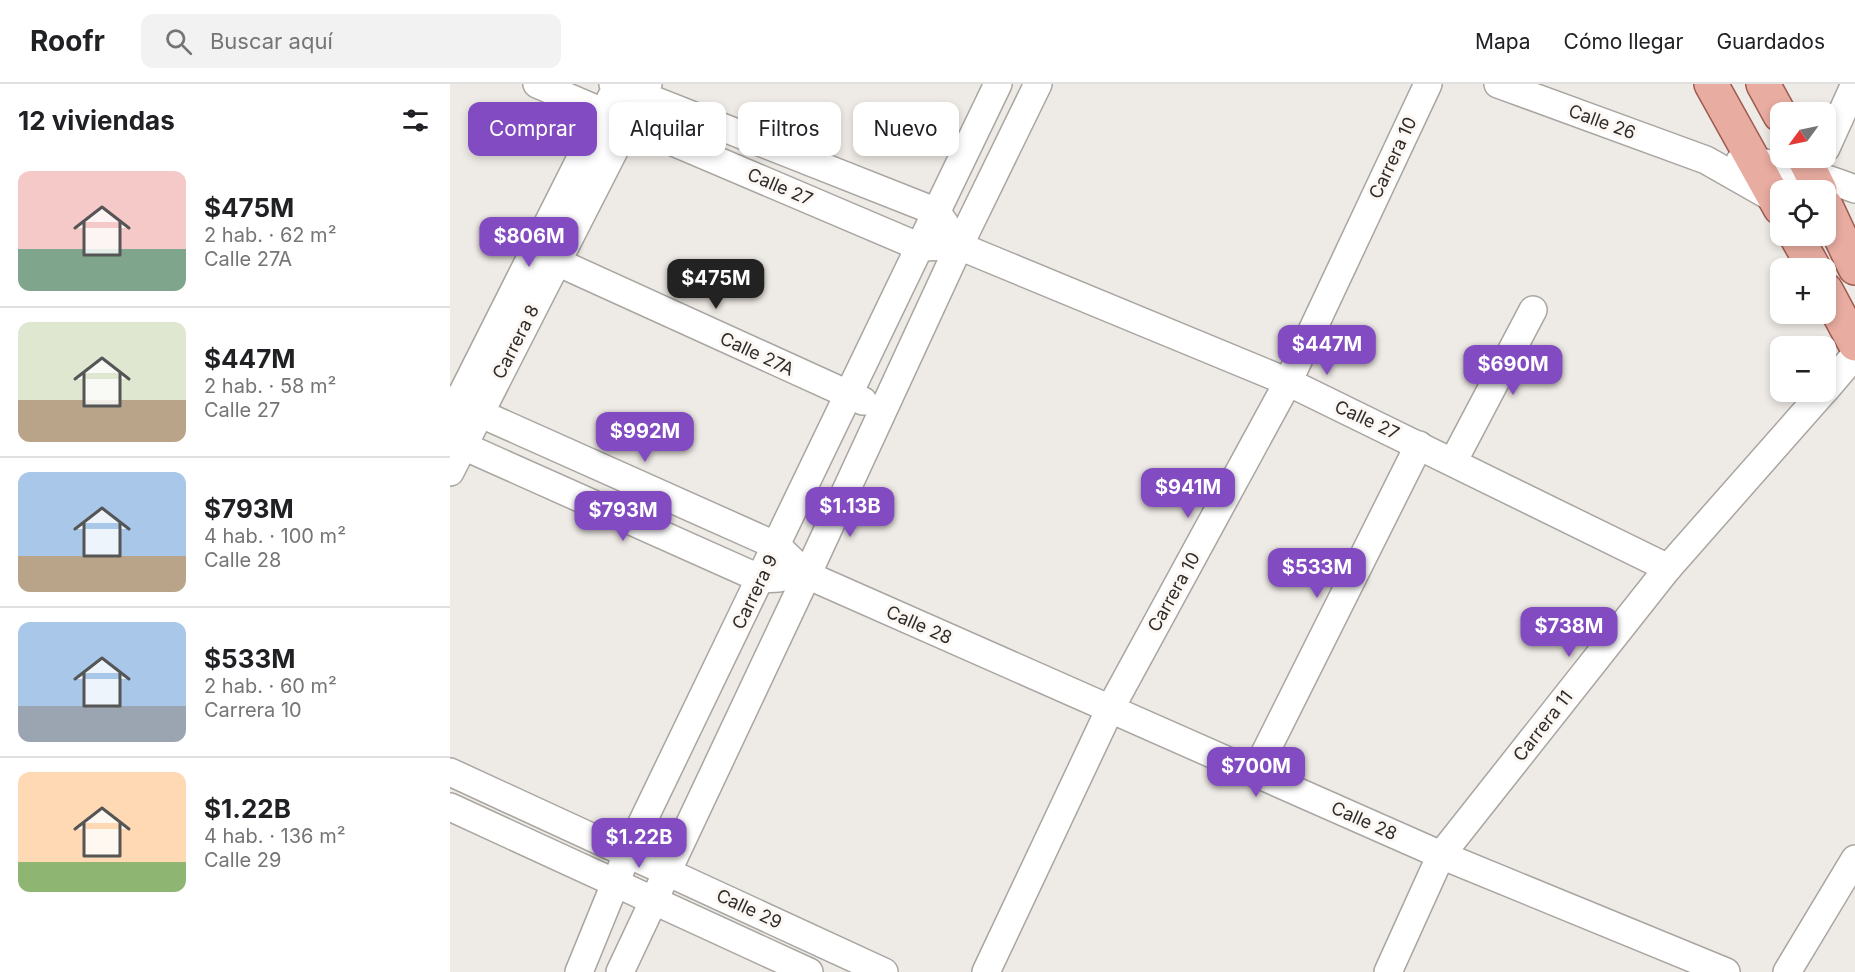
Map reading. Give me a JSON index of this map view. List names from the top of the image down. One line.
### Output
{"streets":{"street":["Calle 26","Carrera 10","Calle 27","Carrera 8","Calle 27A","Carrera 9","Calle 28","Carrera 11","Calle 29"]},"crossings":[["Carrera 10","Calle 27"],["Carrera 10","Calle 28"],["Calle 27","Carrera 8"],["Calle 27","Carrera 9"],["Calle 27","Carrera 11"],["Carrera 8","Calle 27A"],["Carrera 8","Calle 28"],["Calle 27A","Carrera 9"],["Carrera 9","Calle 28"],["Carrera 9","Calle 29"],["Calle 28","Carrera 11"]],"north":"bottom left","page":{"header":"Roofr","search":"Buscar aquí","nav":["Mapa","Cómo llegar","Guardados"],"heading":"12 viviendas","map_buttons":["+","−"],"chip":["Comprar","Alquilar","Filtros","Nuevo"],"list":[{"name":"$475M","note":"2 hab. · 62 m² · Calle 27A"},{"name":"$447M","note":"2 hab. · 58 m² · Calle 27"},{"name":"$793M","note":"4 hab. · 100 m² · Calle 28"},{"name":"$533M","note":"2 hab. · 60 m² · Carrera 10"},{"name":"$1.22B","note":"4 hab. · 136 m² · Calle 29"}],"price":["$806M","$475M","$447M","$690M","$992M","$941M","$1.13B","$793M","$533M","$738M","$700M","$1.22B"]}}
